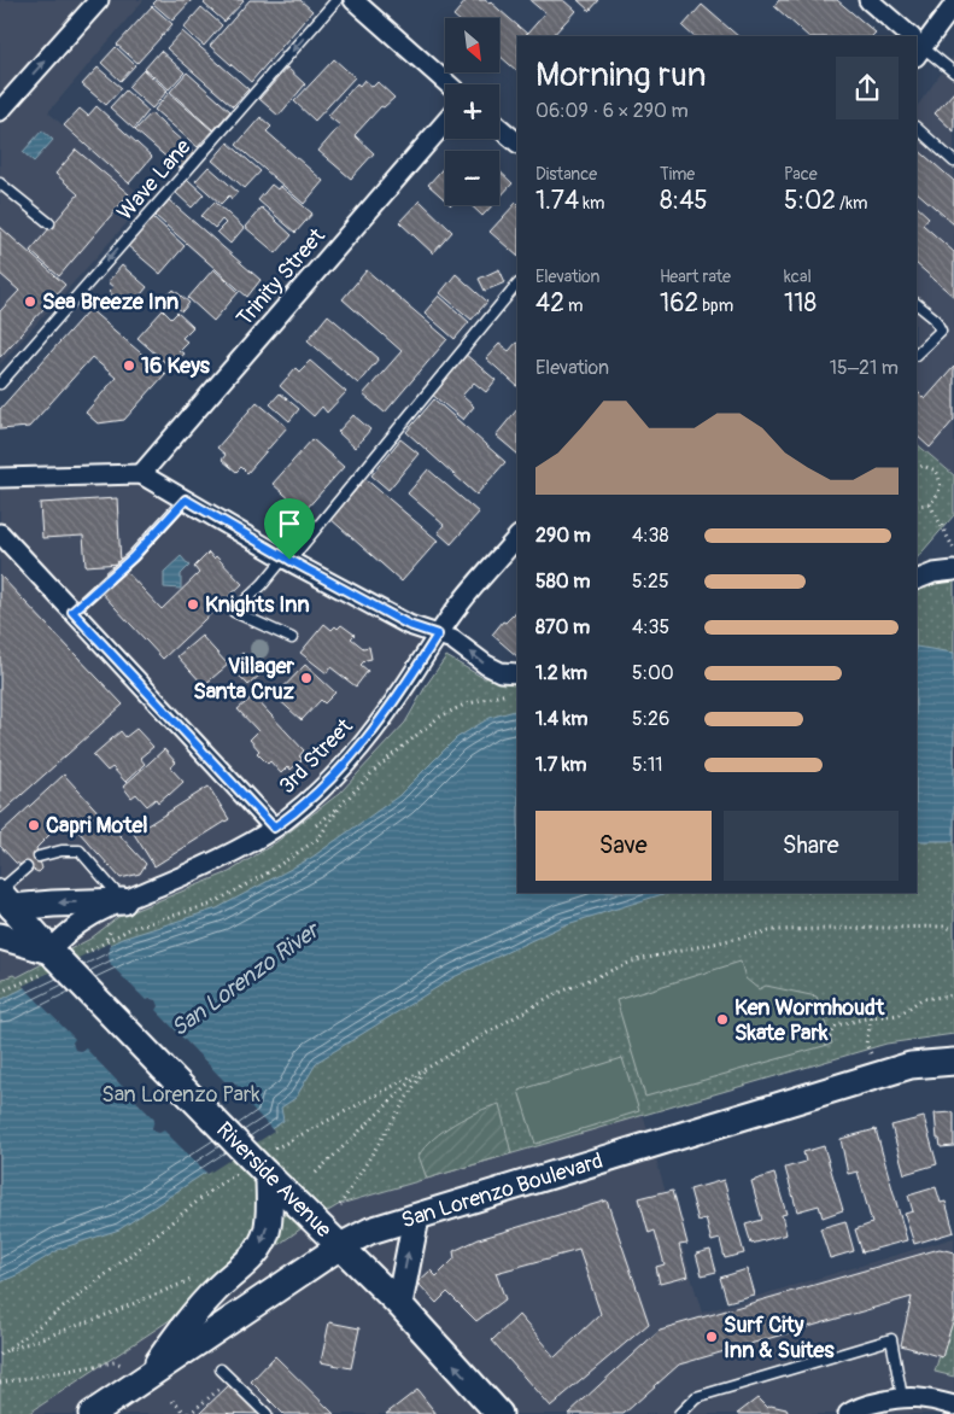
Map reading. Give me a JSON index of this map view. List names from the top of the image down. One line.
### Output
{"streets":{"main road":["Riverside Avenue","San Lorenzo Boulevard"],"street":["Trinity Street","3rd Street"],"lane":["Wave Lane"]},"crossings":[["3rd Street","Riverside Avenue"],["Riverside Avenue","San Lorenzo Boulevard"]],"one_way":["Wave Lane"],"water":["San Lorenzo River"],"parks":["San Lorenzo Park"],"places":["Sea Breeze Inn","16 Keys","Knights Inn","Villager Santa Cruz","Capri Motel","Ken Wormhoudt Skate Park","Surf City Inn & Suites"],"north":"bottom right","page":{"map_buttons":["+","−"],"heading":["Morning run","06:09 · 6 × 290 m"],"stats":[["Distance","1.74 km"],["Time","8:45"],["Pace","5:02 /km"],["Elevation","42 m"],["Heart rate","162 bpm"],["kcal","118"]],"chart":["Elevation","15–21 m"],"list":[{"name":"290 m","note":"4:38"},{"name":"580 m","note":"5:25"},{"name":"870 m","note":"4:35"},{"name":"1.2 km","note":"5:00"},{"name":"1.4 km","note":"5:26"},{"name":"1.7 km","note":"5:11"}],"buttons":["Save","Share"]}}
